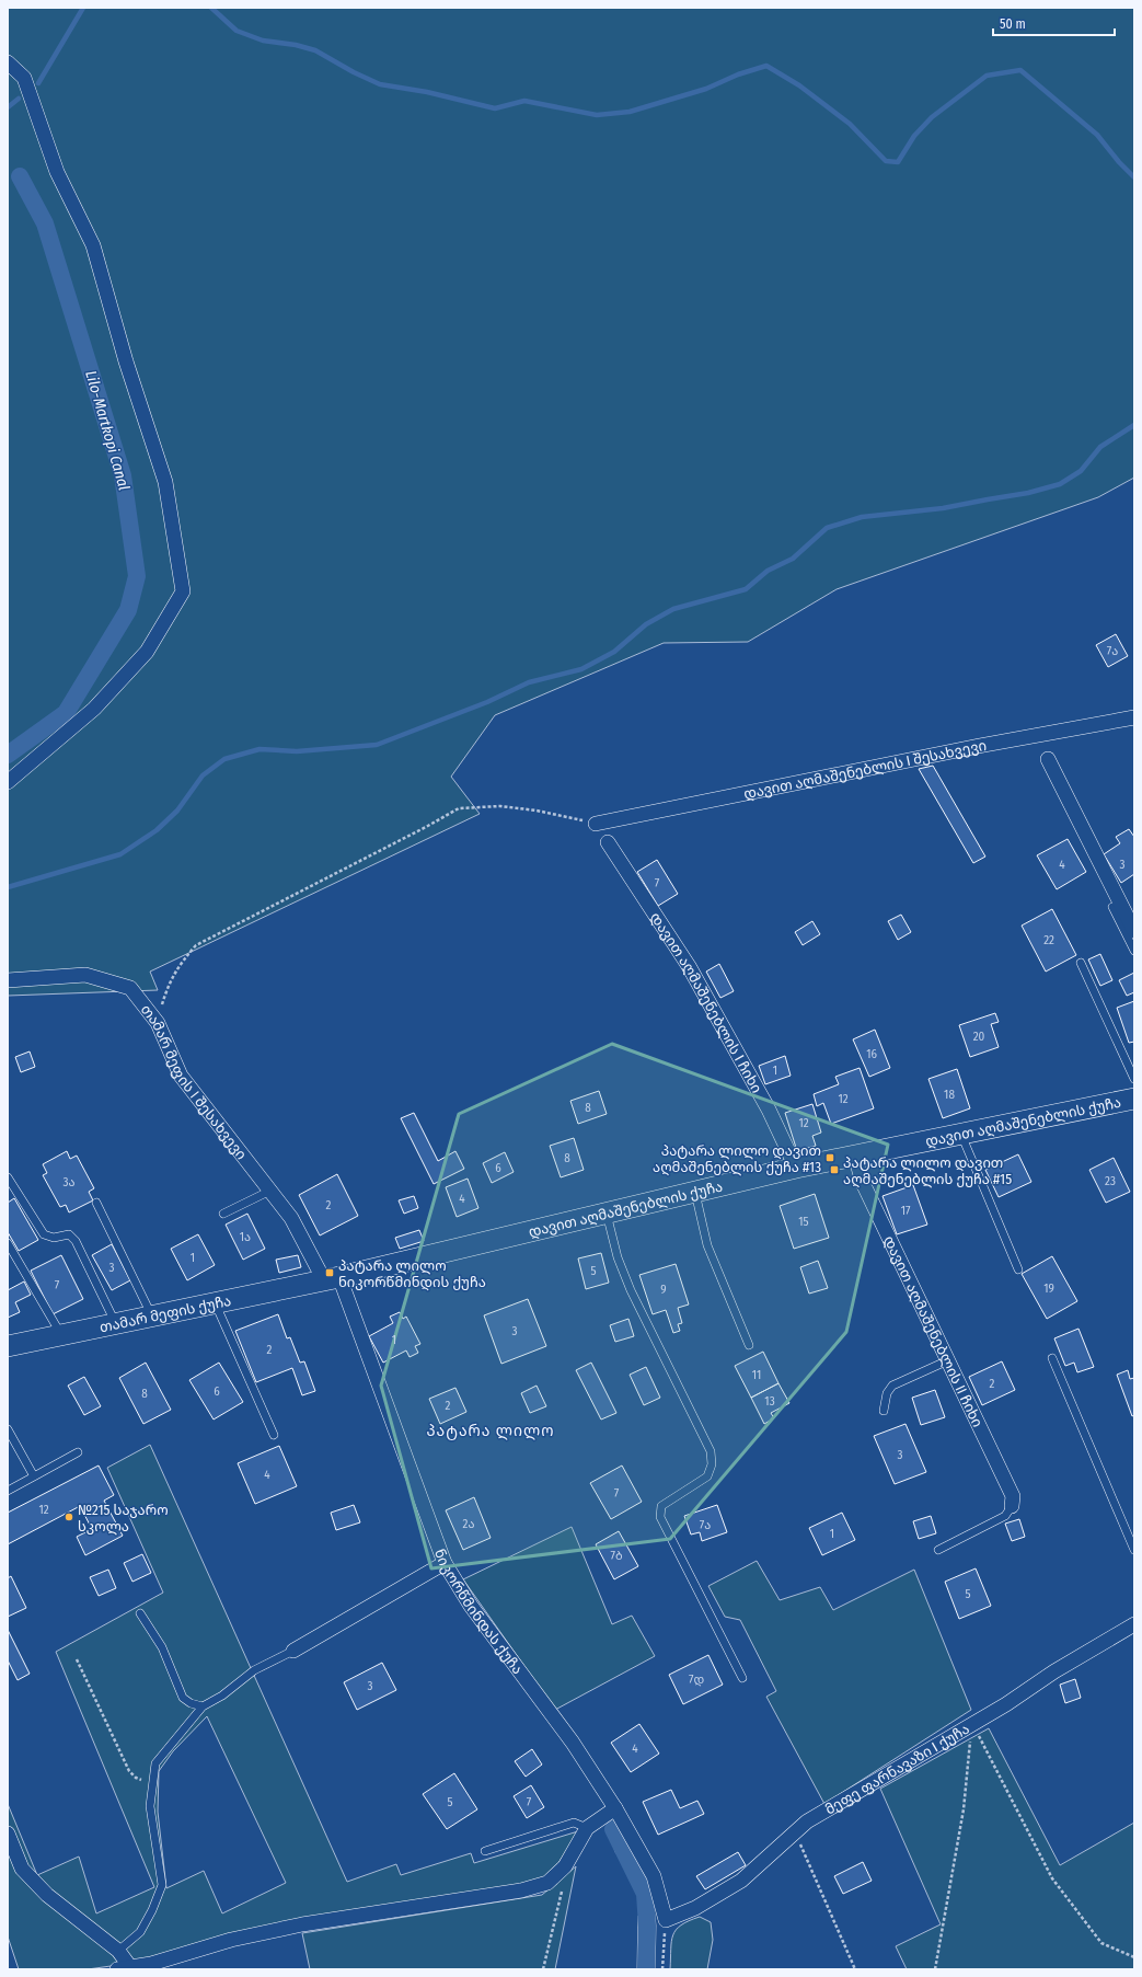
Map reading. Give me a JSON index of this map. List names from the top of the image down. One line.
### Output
{"streets":{"street":["დავით აღმაშენებლის I შესახვევი","დავით აღმაშენებლის I ჩიხი","თამარ მეფის I შესახვევი","დავით აღმაშენებლის ქუჩა","თამარ მეფის ქუჩა","დავით აღმაშენებლის II ჩიხი","ნიკორწმინდას ქუჩა","მეფე ფარნავაზი I ქუჩა"]},"crossings":[["დავით აღმაშენებლის I ჩიხი","დავით აღმაშენებლის ქუჩა"],["თამარ მეფის I შესახვევი","დავით აღმაშენებლის ქუჩა"],["თამარ მეფის I შესახვევი","თამარ მეფის ქუჩა"],["თამარ მეფის I შესახვევი","ნიკორწმინდას ქუჩა"],["დავით აღმაშენებლის ქუჩა","თამარ მეფის ქუჩა"],["დავით აღმაშენებლის ქუჩა","დავით აღმაშენებლის II ჩიხი"],["დავით აღმაშენებლის ქუჩა","ნიკორწმინდას ქუჩა"],["თამარ მეფის ქუჩა","ნიკორწმინდას ქუჩა"],["ნიკორწმინდას ქუჩა","მეფე ფარნავაზი I ქუჩა"]],"districts":["პატარა ლილო"],"water":["Lilo-Martkopi Canal"],"places":{"transit":["პატარა ლილო დავით აღმაშენებლის ქუჩა #13","პატარა ლილო დავით აღმაშენებლის ქუჩა #15","პატარა ლილო ნიკორწმინდის ქუჩა"],"other":["№215 საჯარო სკოლა"]},"house_numbers":["7ა","4","3","7","22","20","16","1","18","12","8","12","8","6","23","3ა","4","2","17","15","1ა","1","3","5","7","19","9","3","1","2","11","2","6","8","13","2","3","4","7","12","2ა","7ა","1","7ბ","5","7დ","3","4","5","7"],"scale_bar":"50 m"}
